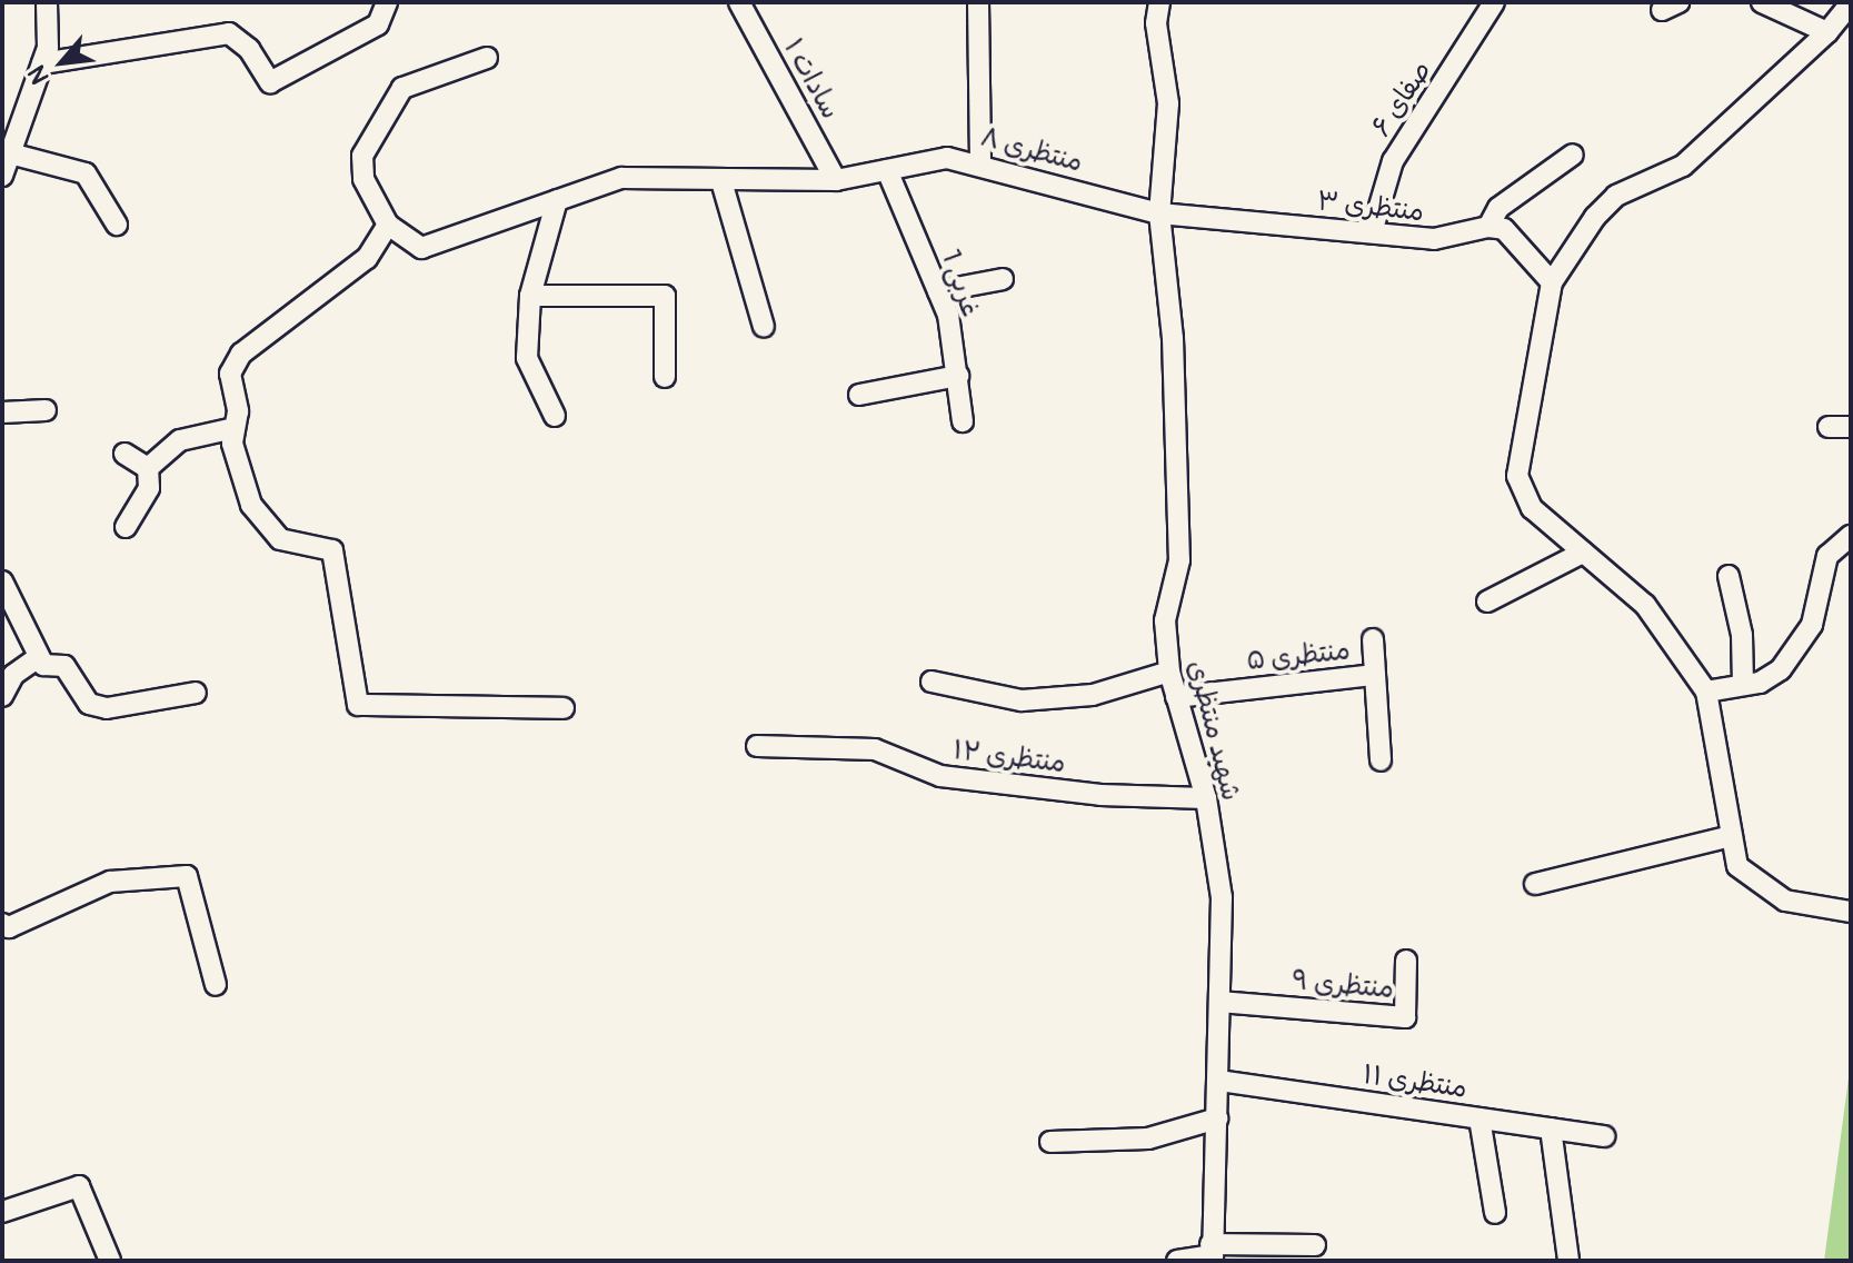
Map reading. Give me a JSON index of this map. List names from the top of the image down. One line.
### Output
{"streets":{"street":["سادات ۱","صفای ۶","منتظری ۸","منتظری ۳","غربی 1","منتظری ۵","شهید منتظری","منتظری ۱۲","منتظری ۹","منتظری ۱۱"]},"crossings":[["سادات ۱","منتظری ۸"],["صفای ۶","منتظری ۳"],["منتظری ۸","منتظری ۳"],["منتظری ۸","غربی 1"],["منتظری ۸","شهید منتظری"],["منتظری ۳","شهید منتظری"],["منتظری ۵","شهید منتظری"],["شهید منتظری","منتظری ۱۲"],["شهید منتظری","منتظری ۹"],["شهید منتظری","منتظری ۱۱"]],"north":"bottom left"}
